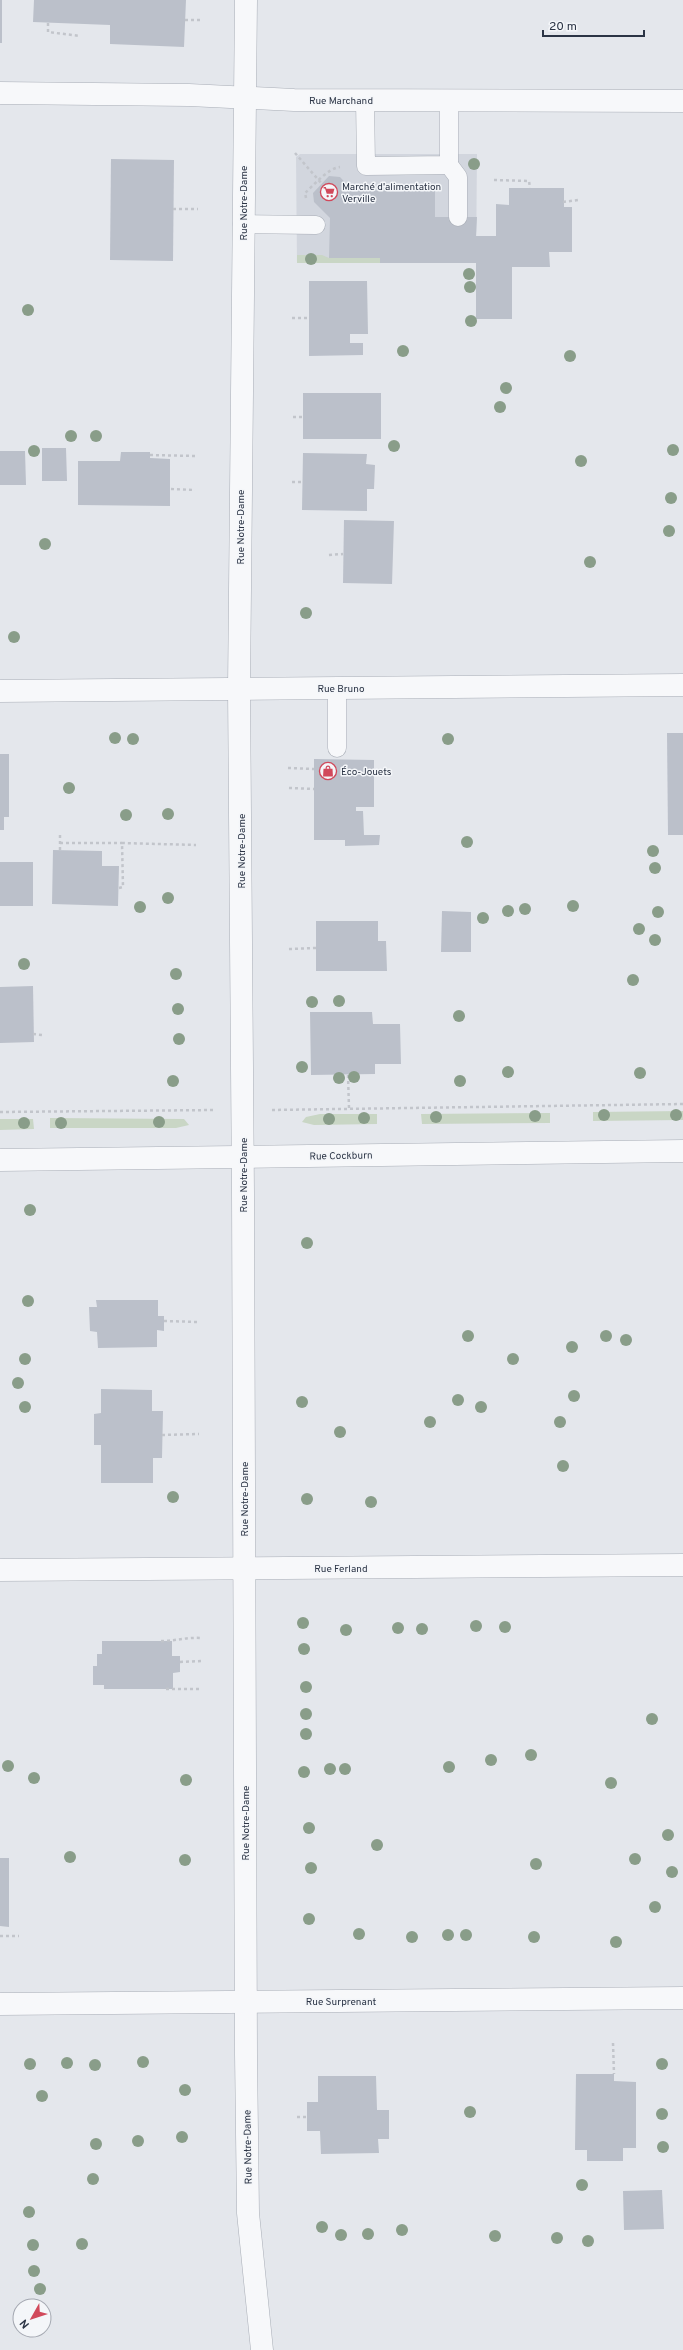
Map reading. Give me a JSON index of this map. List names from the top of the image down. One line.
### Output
{"streets":{"street":["Rue Marchand","Rue Notre-Dame","Rue Bruno","Rue Cockburn","Rue Ferland","Rue Surprenant"]},"crossings":[["Rue Marchand","Rue Notre-Dame"],["Rue Notre-Dame","Rue Bruno"],["Rue Notre-Dame","Rue Cockburn"],["Rue Notre-Dame","Rue Ferland"],["Rue Notre-Dame","Rue Surprenant"]],"places":{"supermarket":["Marché d'alimentation Verville"],"shop":["Éco-Jouets"]},"scale_bar":"20 m","north":"bottom left"}
